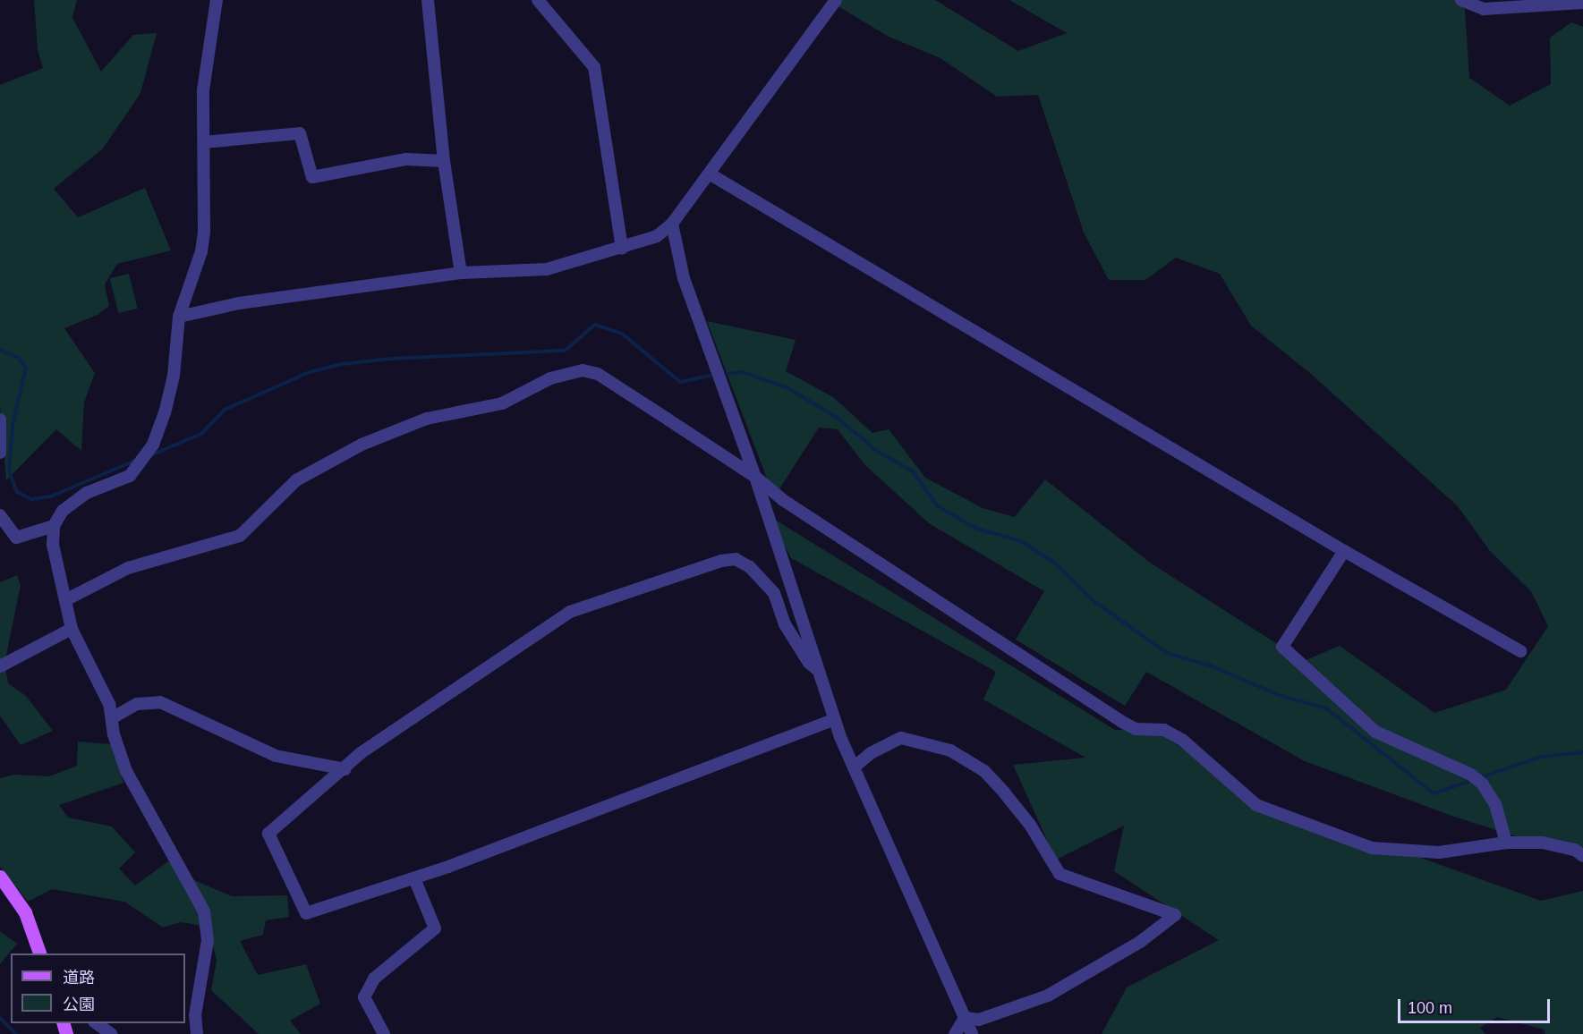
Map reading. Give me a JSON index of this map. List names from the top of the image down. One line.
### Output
{"legend":["道路","公園"],"scale_bar":"100 m"}
